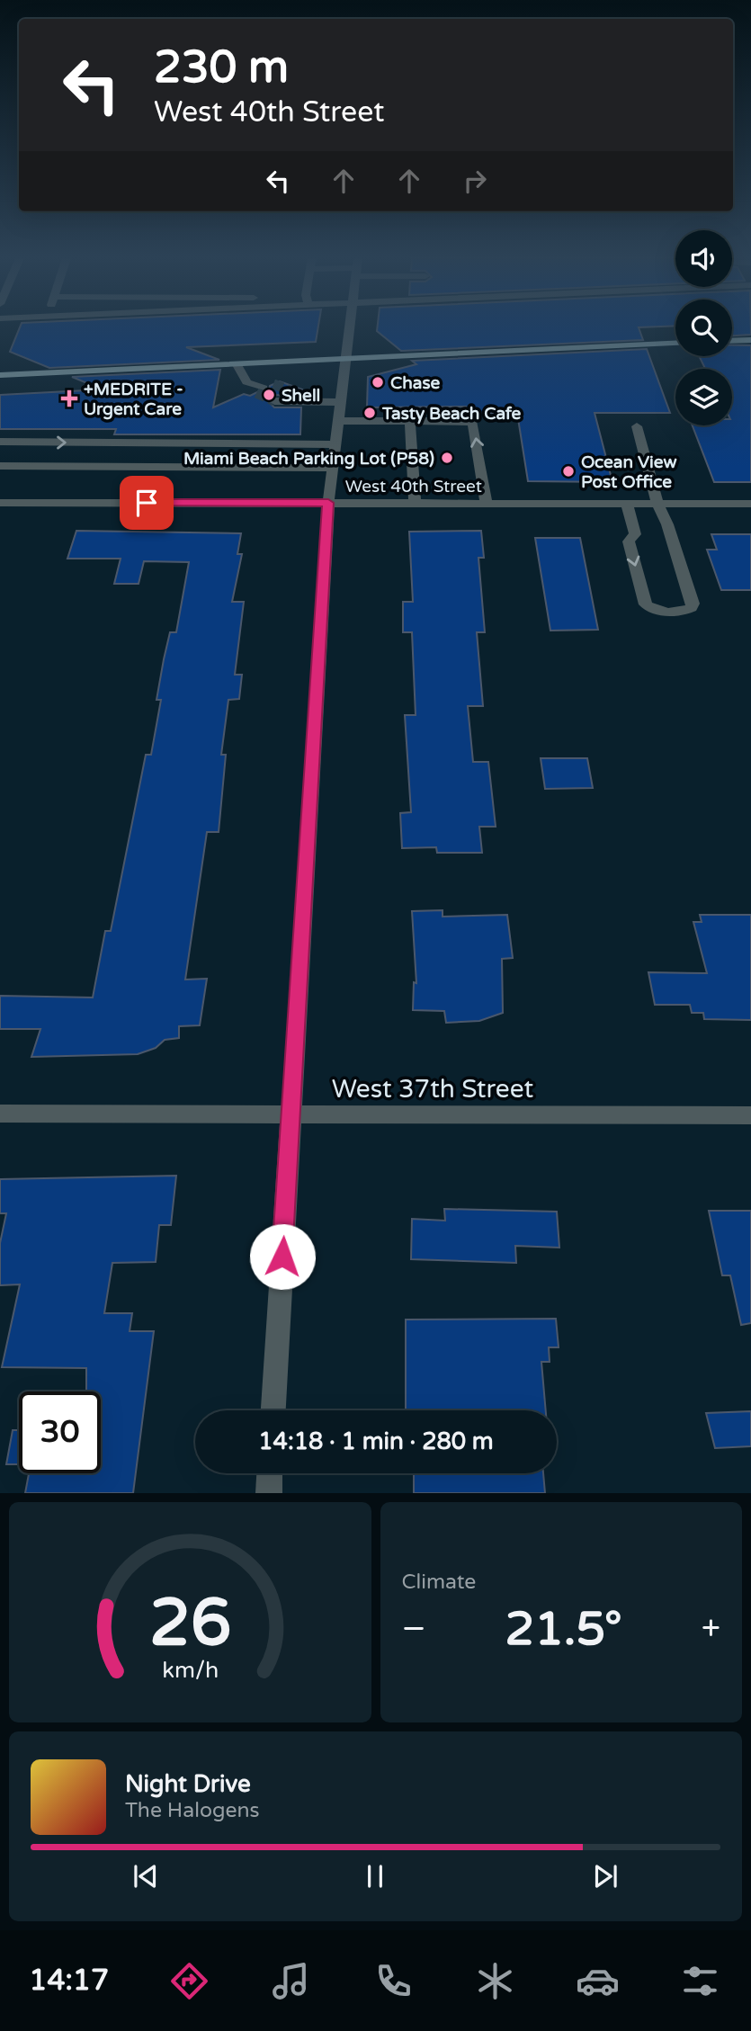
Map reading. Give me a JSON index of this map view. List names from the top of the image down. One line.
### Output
{"streets":{"street":["West 40th Street","West 37th Street"]},"places":{"other":["Chase","Shell","Tasty Beach Cafe","Miami Beach Parking Lot (P58)","Ocean View Post Office"],"health":["+MEDRITE - Urgent Care"]},"page":{"turn":["230 m","West 40th Street"],"limit":"30","trip":"14:18 · 1 min · 280 m","tile":"Climate","heat":["−","21.5°","+"],"song":["Night Drive","The Halogens"],"tabs":"14:17","gauge":["26","km/h"]}}
